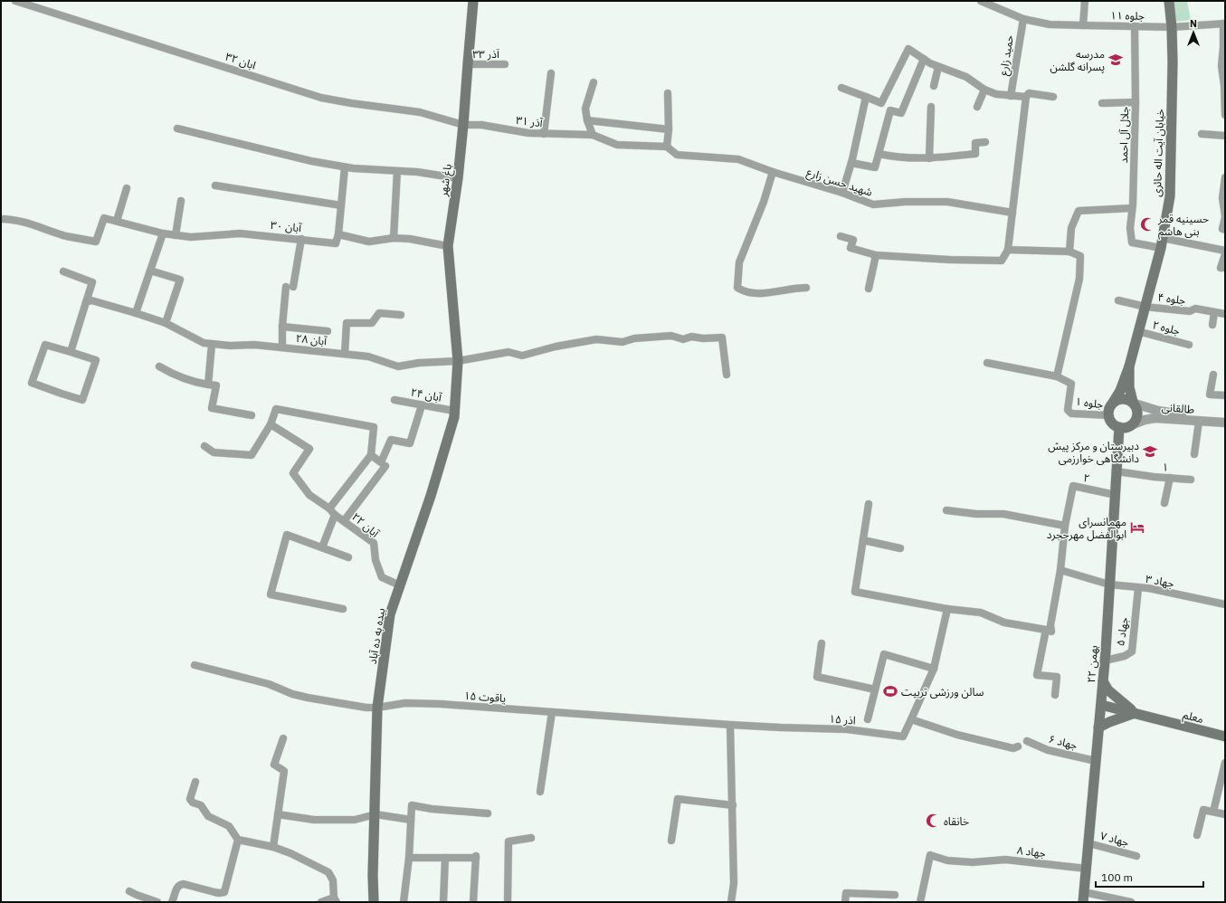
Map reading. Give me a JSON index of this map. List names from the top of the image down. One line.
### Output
{"streets":{"main road":["خیابان آیت اله حائری","باغ شهر","بیده به ده آباد","۲۲ بهمن","معلم"],"street":["جلوه ۱۱","آذر ۳۳","حمید زارع","ابان ۳۲","آذر ۳۱","جلال آل احمد","شهید حسن زارع","آبان ۳۰","جلوه ۴","جلوه ۲","آبان ۲۸","آبان ۲۴","جلوه ۱","طالقانی","۱","۲","آبان ۲۲","جهاد ۳","جهاد ۵","یاقوت ۱۵","اذر ۱۵","جهاد ۶","جهاد ۷","جهاد ۸"]},"crossings":[["جلوه ۱۱","جلال آل احمد"],["جلوه ۱۱","خیابان آیت اله حائری"],["آذر ۳۳","باغ شهر"],["ابان ۳۲","آذر ۳۱"],["ابان ۳۲","باغ شهر"],["آذر ۳۱","باغ شهر"],["جلال آل احمد","خیابان آیت اله حائری"],["خیابان آیت اله حائری","جلوه ۴"],["خیابان آیت اله حائری","جلوه ۲"],["باغ شهر","آبان ۲۸"],["باغ شهر","بیده به ده آباد"],["آبان ۲۸","بیده به ده آباد"],["آبان ۲۴","بیده به ده آباد"],["جلوه ۱","طالقانی"],["جلوه ۱","۲۲ بهمن"],["طالقانی","۲۲ بهمن"],["۱","۲۲ بهمن"],["۲","۲۲ بهمن"],["آبان ۲۲","بیده به ده آباد"],["جهاد ۳","جهاد ۵"],["جهاد ۳","۲۲ بهمن"],["جهاد ۵","۲۲ بهمن"],["بیده به ده آباد","یاقوت ۱۵"],["۲۲ بهمن","معلم"],["۲۲ بهمن","جهاد ۶"],["۲۲ بهمن","جهاد ۷"],["۲۲ بهمن","جهاد ۸"],["یاقوت ۱۵","اذر ۱۵"]],"places":{"school or university":["مدرسه پسرانه گلشن","دبیرستان و مرکز پیش دانشگاهی خوارزمی"],"mosque":["حسینیه قمر بنی هاشم","خانقاه"],"hotel":["مهمانسرای ابوالفضل مهرحجرد"],"sports":["سالن ورزشی تربیت"]},"scale_bar":"100 m","north":"top"}
